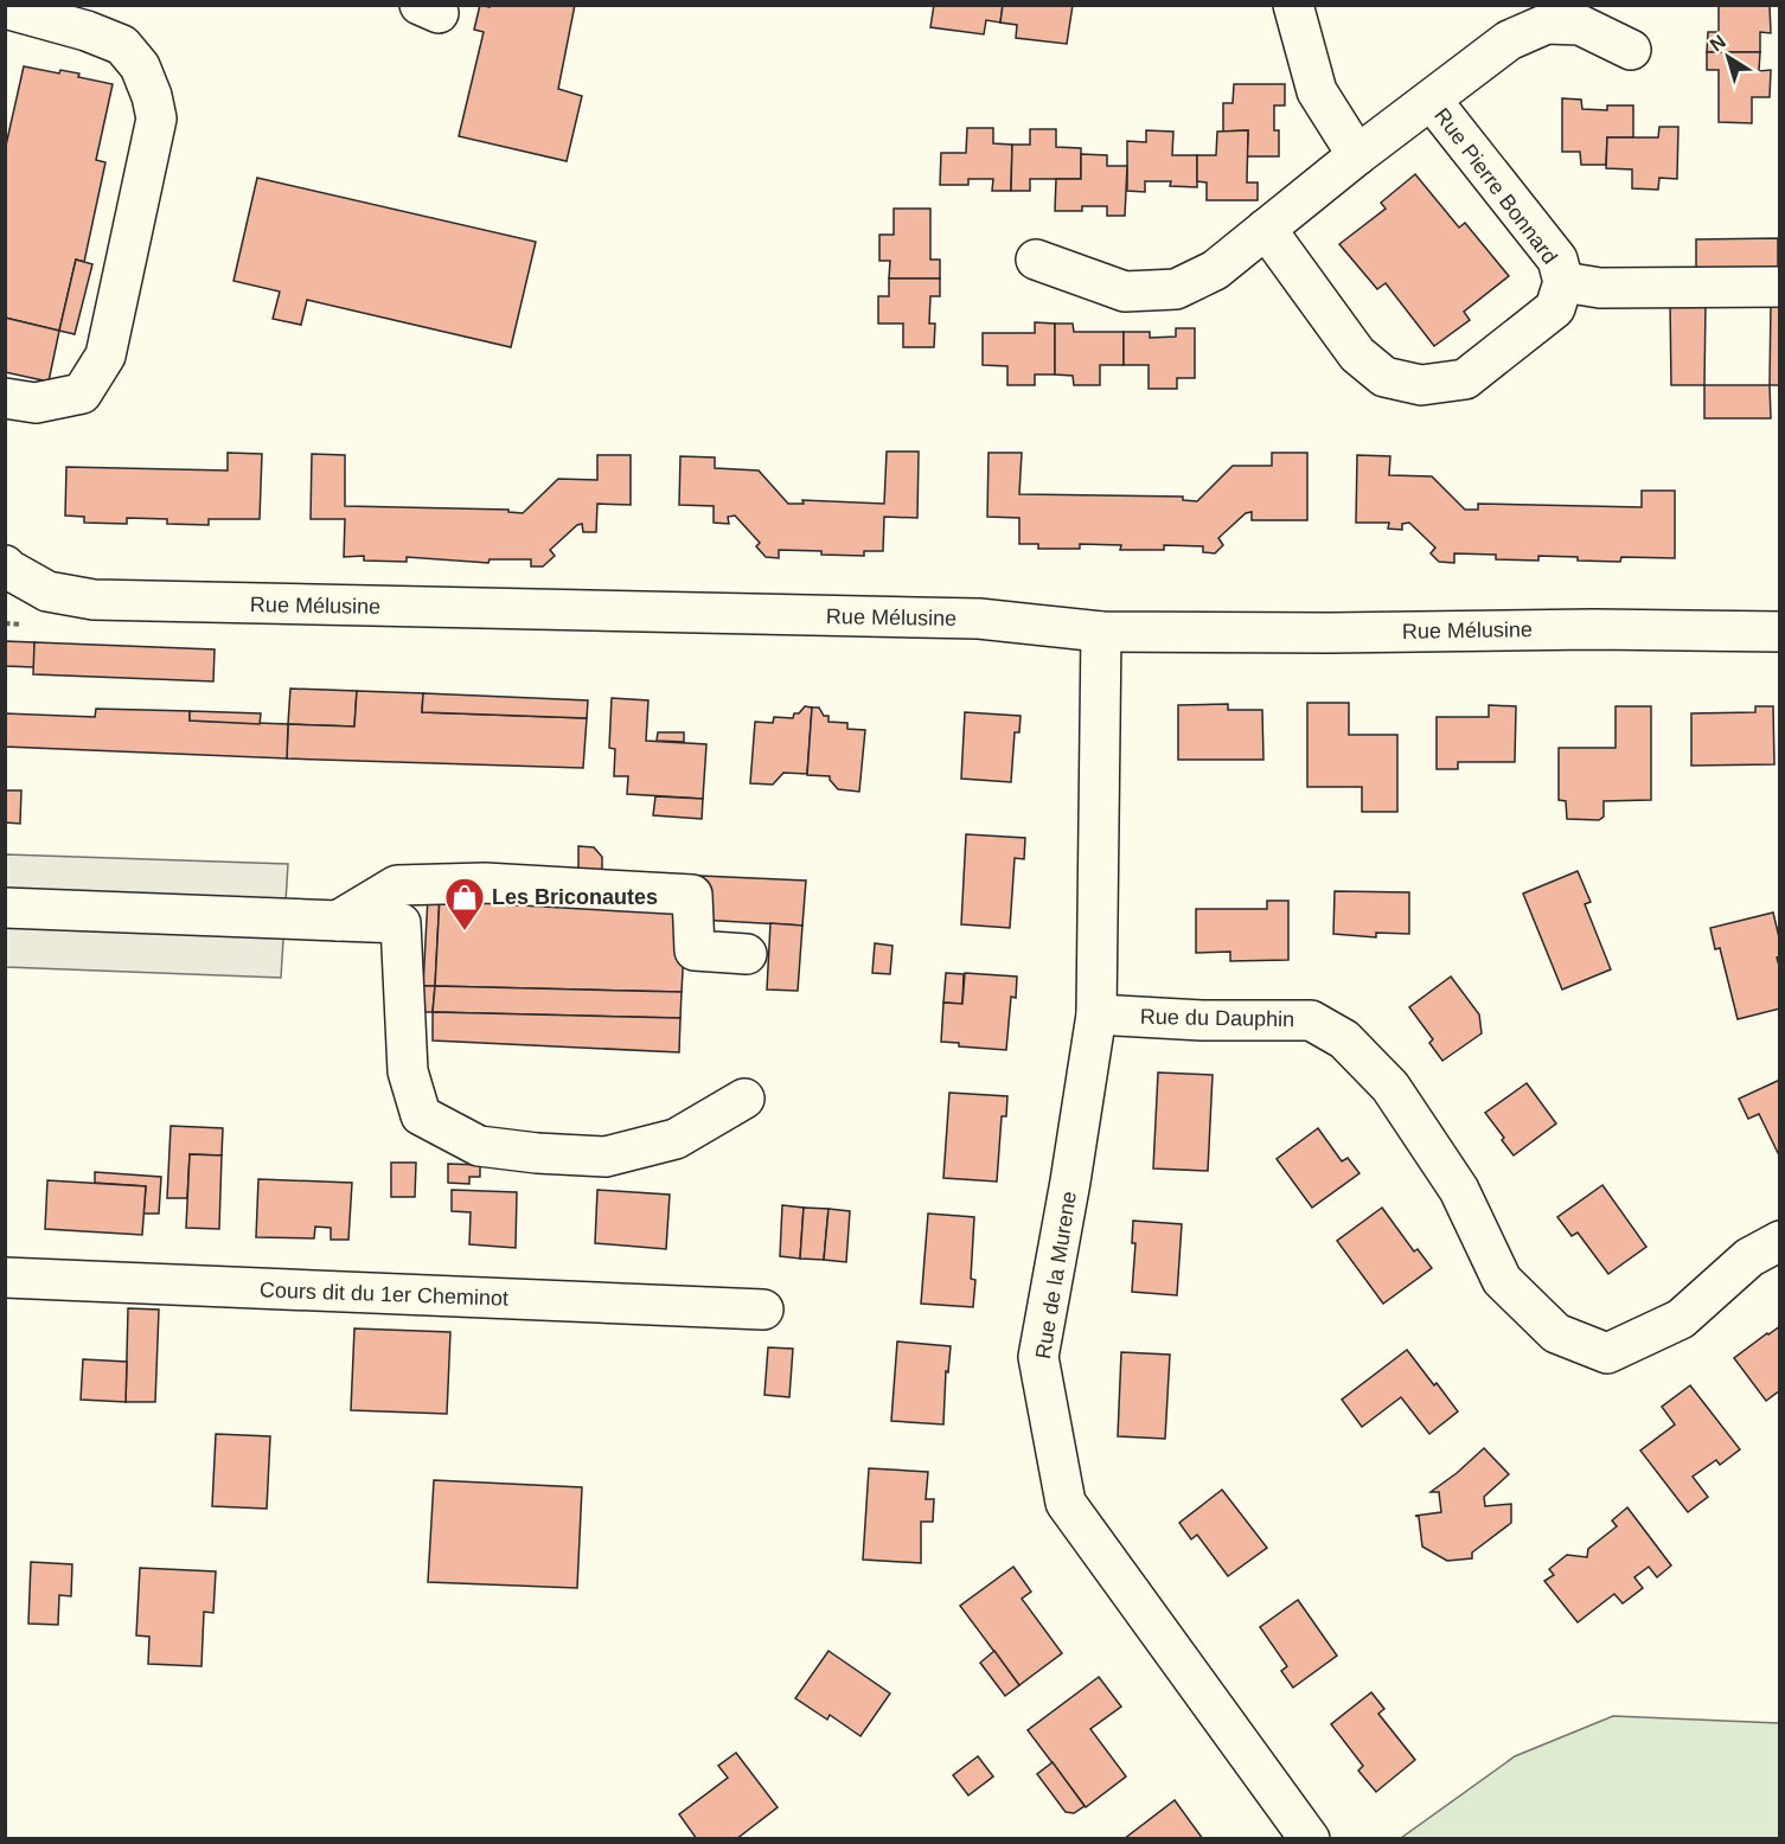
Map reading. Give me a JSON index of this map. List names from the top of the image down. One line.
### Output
{"streets":{"street":["Rue Pierre Bonnard","Rue Mélusine","Rue du Dauphin","Rue de la Murene","Cours dit du 1er Cheminot"]},"crossings":[["Rue Mélusine","Rue de la Murene"],["Rue du Dauphin","Rue de la Murene"]],"places":{"shop":["Les Briconautes"]},"north":"top left"}
